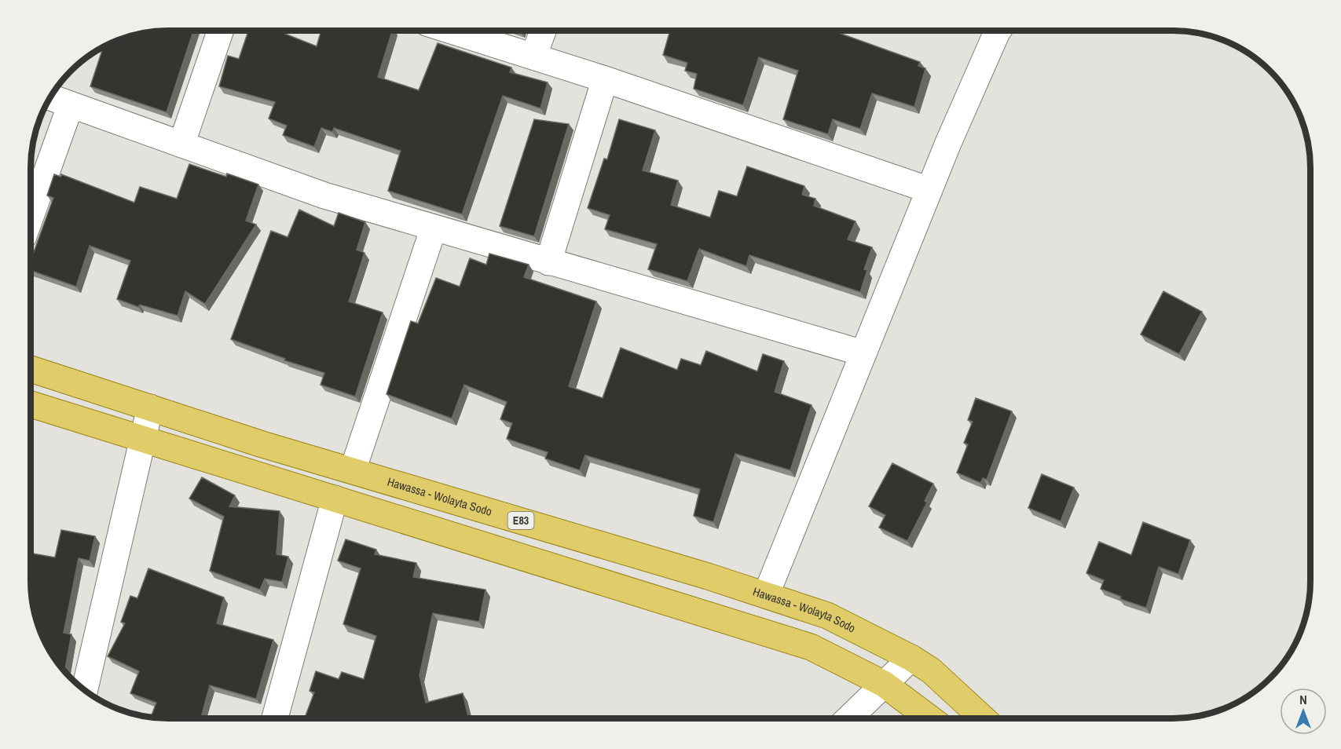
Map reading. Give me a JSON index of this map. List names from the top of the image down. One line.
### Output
{"streets":{"main road":["Hawassa - Wolayta Sodo","E83"]},"north":"top"}
